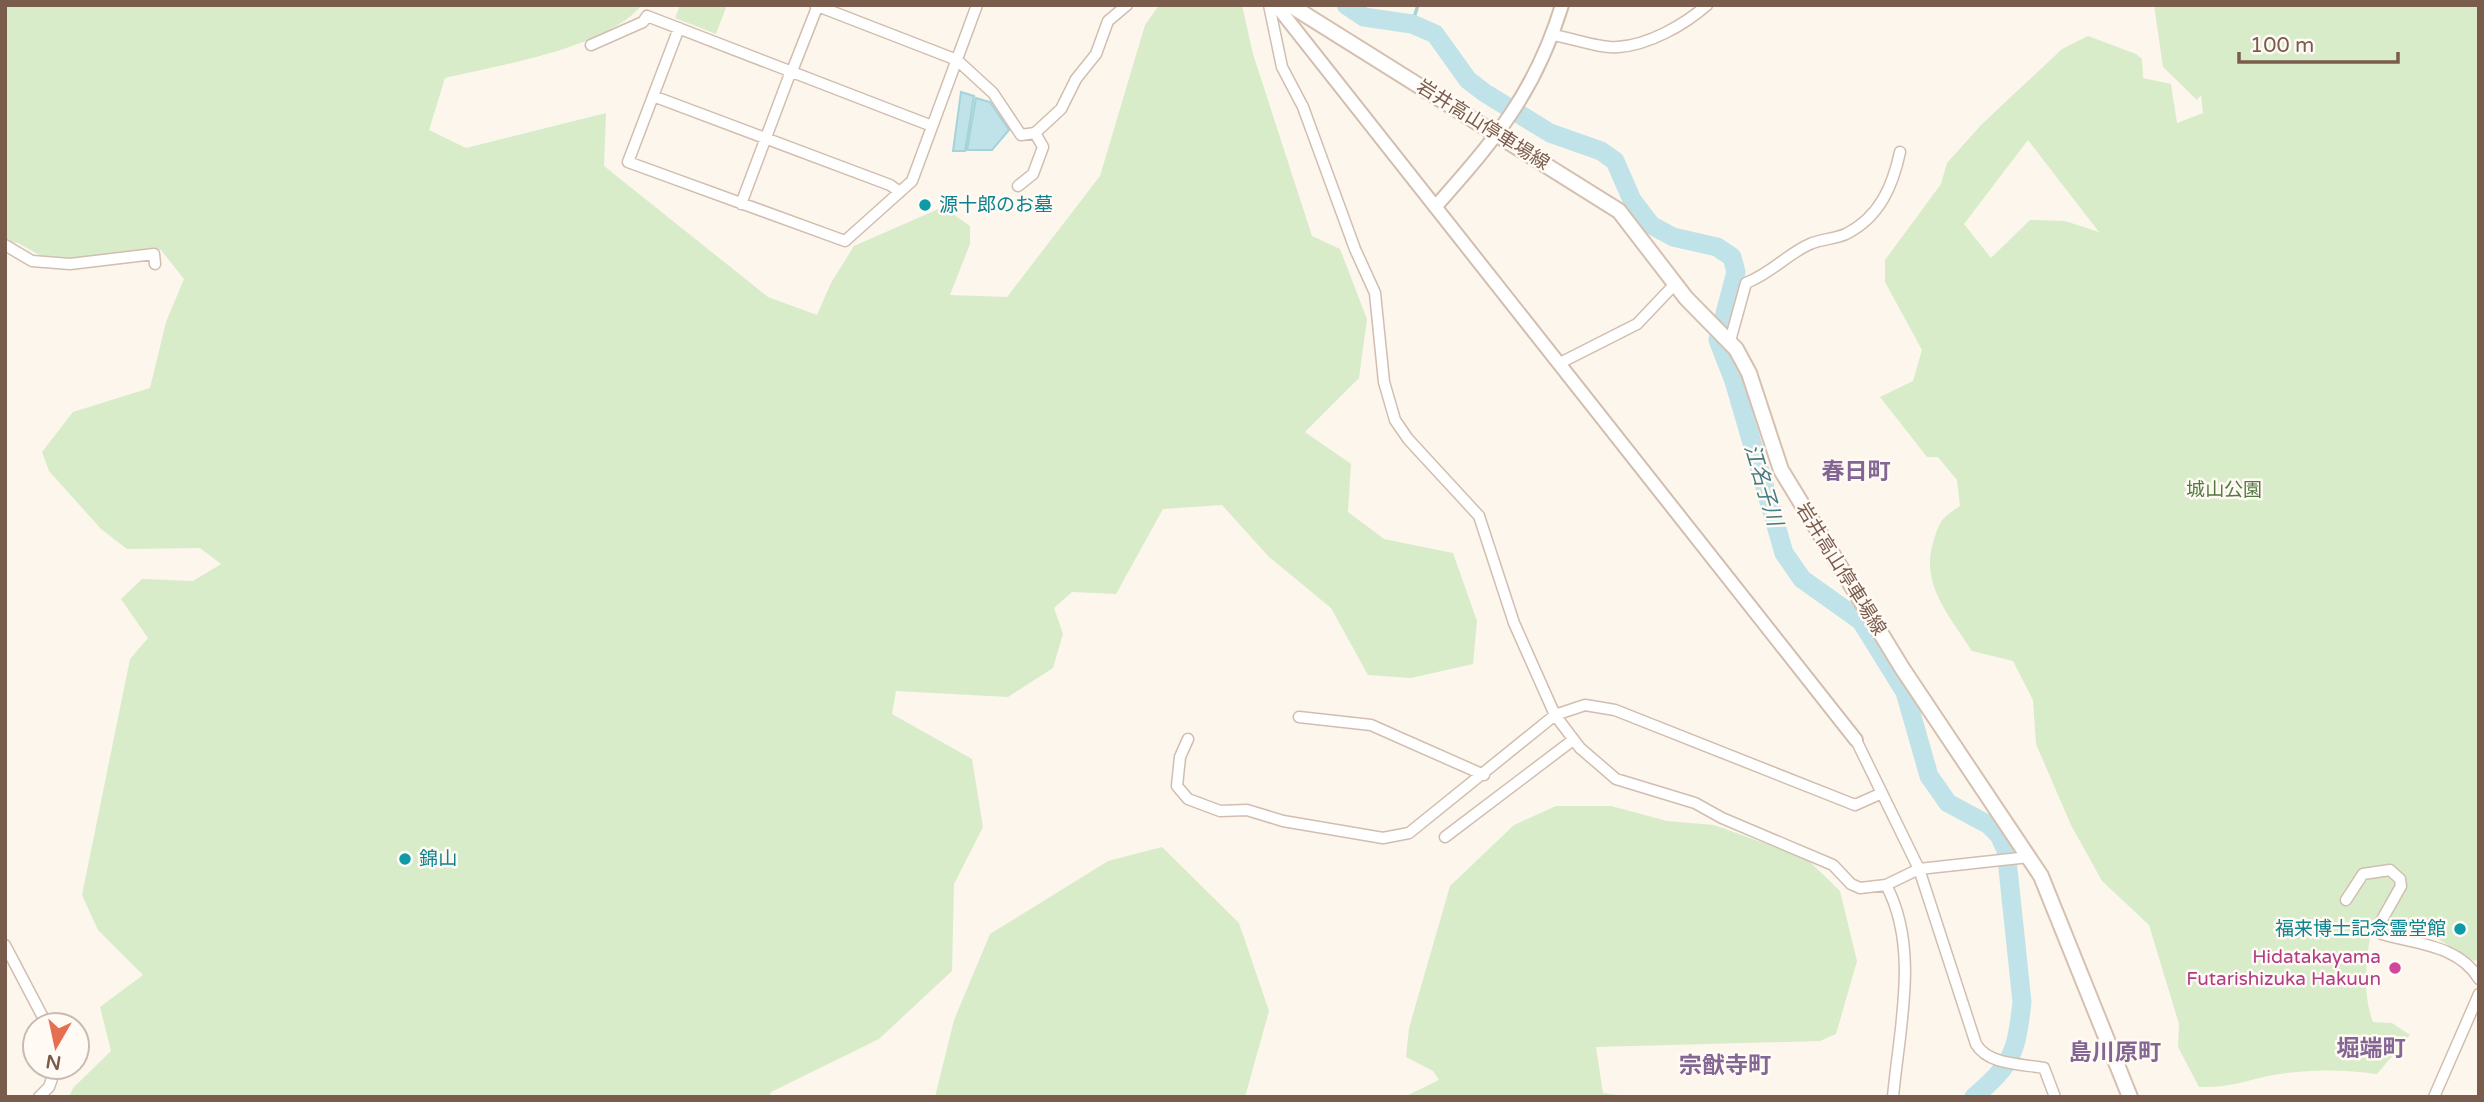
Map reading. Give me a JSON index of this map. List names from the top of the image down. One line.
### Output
{"streets":{"main road":["岩井高山停車場線"]},"districts":["春日町","堀端町","島川原町","宗猷寺町"],"water":["江名子川"],"parks":["城山公園"],"places":["源十郎のお墓","錦山","福来博士記念霊堂館","Hidatakayama Futarishizuka Hakuun"],"scale_bar":"100 m","north":"bottom"}
